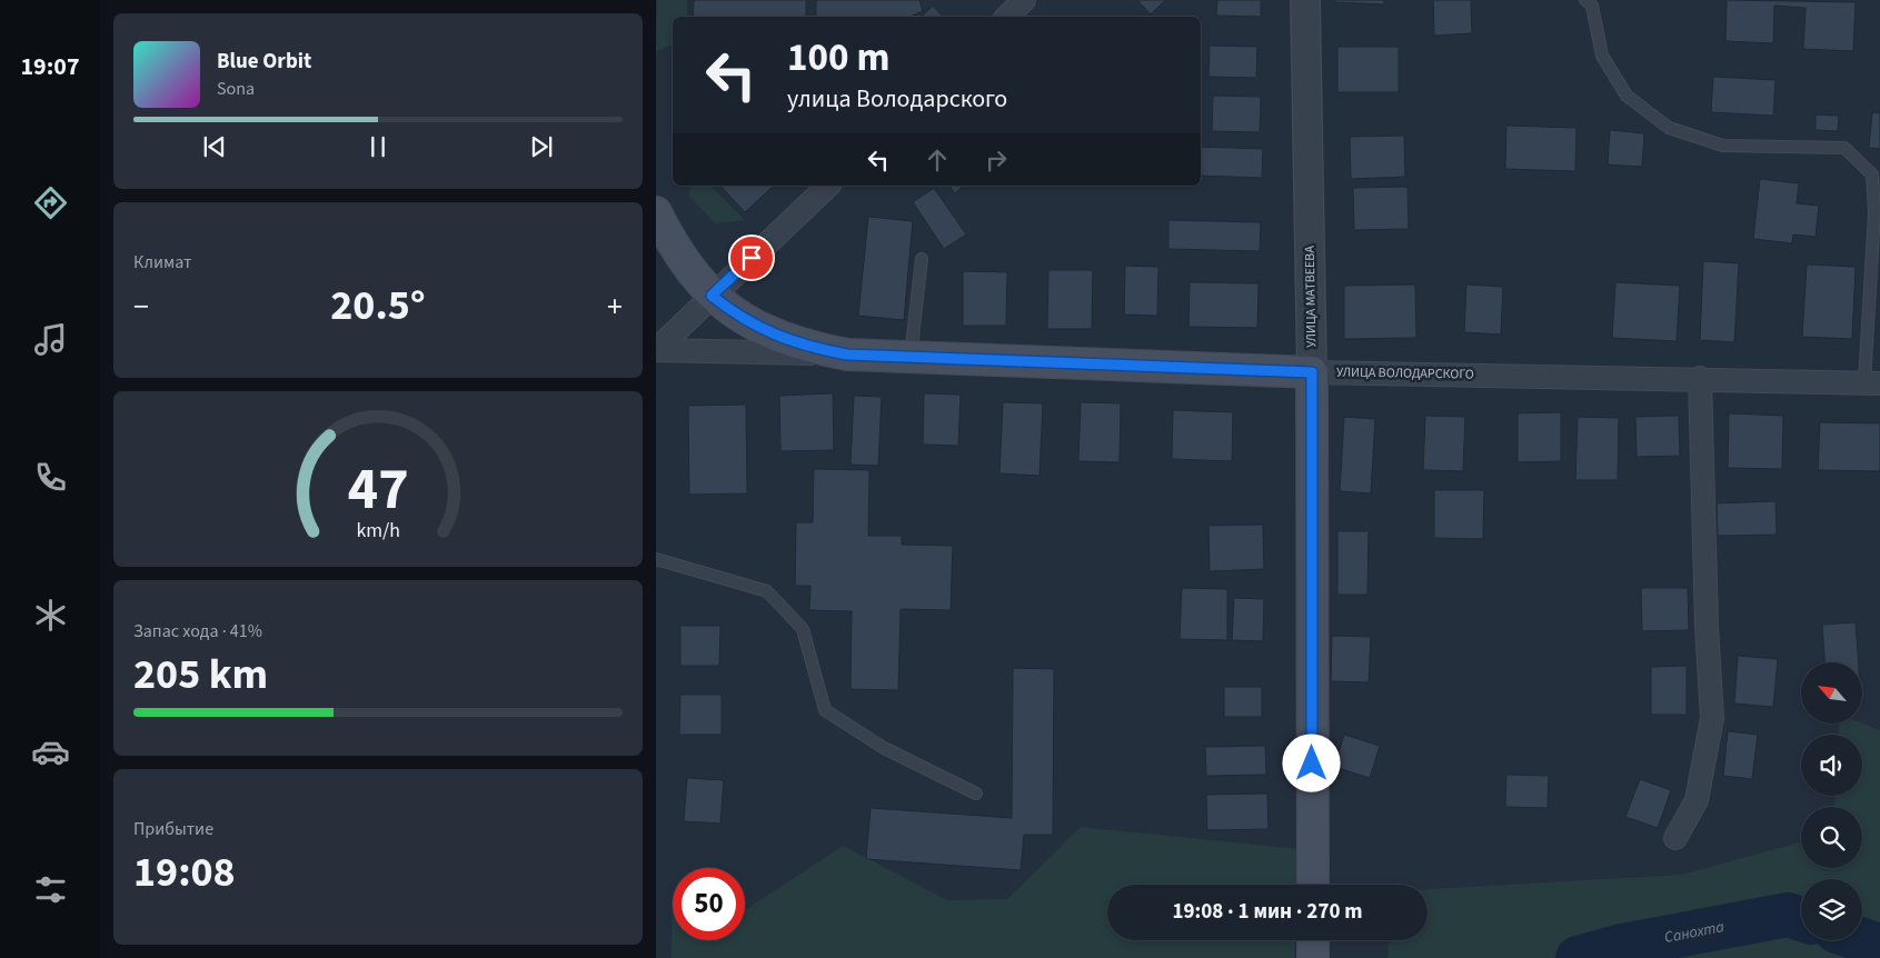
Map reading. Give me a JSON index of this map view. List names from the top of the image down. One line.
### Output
{"streets":{"main road":["УЛИЦА МАТВЕЕВА","УЛИЦА ВОЛОДАРСКОГО"]},"crossings":[["УЛИЦА МАТВЕЕВА","УЛИЦА ВОЛОДАРСКОГО"]],"water":["Санохта"],"north":"top left","page":{"tabs":"19:07","turn":["100 m","улица Володарского"],"song":["Blue Orbit","Sona"],"tile":["Климат",["Запас хода · 41%","205 km"],["Прибытие","19:08"]],"heat":["−","20.5°","+"],"limit":"50","trip":"19:08 · 1 мин · 270 m","gauge":["47","km/h"]}}
